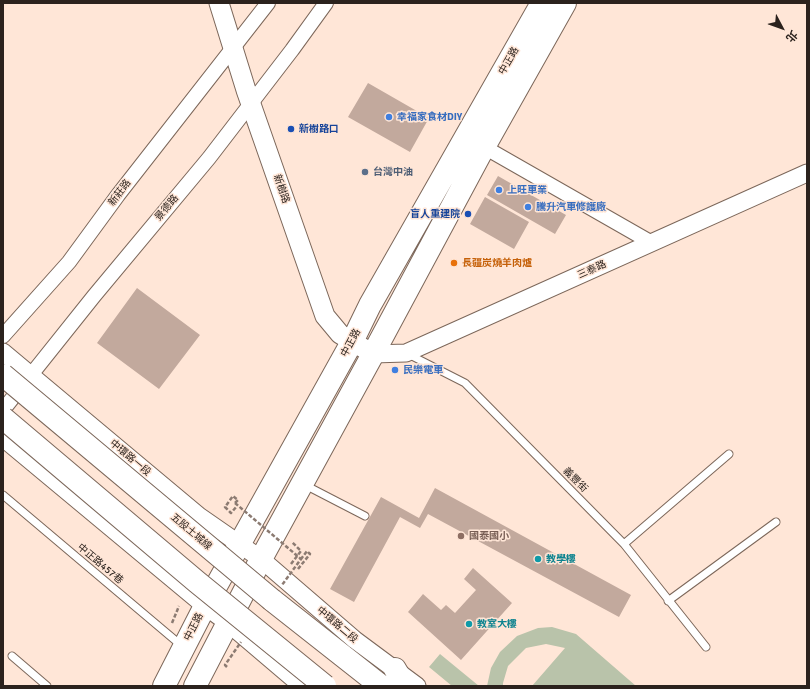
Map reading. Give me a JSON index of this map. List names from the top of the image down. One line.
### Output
{"streets":{"main road":["中正路","新樹路","五股土城線"],"street":["新莊路","景德路","三泰路","中環路一段","中環路二段"],"lane":["義豐街","中正路457巷"]},"crossings":[["中正路","新樹路"],["中正路","三泰路"],["中正路","中環路一段"],["中正路","中正路457巷"],["中正路","中環路二段"],["新樹路","新莊路"],["新樹路","景德路"],["新樹路","三泰路"],["景德路","中環路一段"],["三泰路","義豐街"],["中環路一段","中環路二段"]],"places":["幸福家食材DIY","新樹路口","台灣中油","上旺車業","騰升汽車修護廠","盲人重建院","長疆炭燒羊肉爐","民樂電車","國泰國小","教學樓","教室大樓"],"north":"bottom right"}
